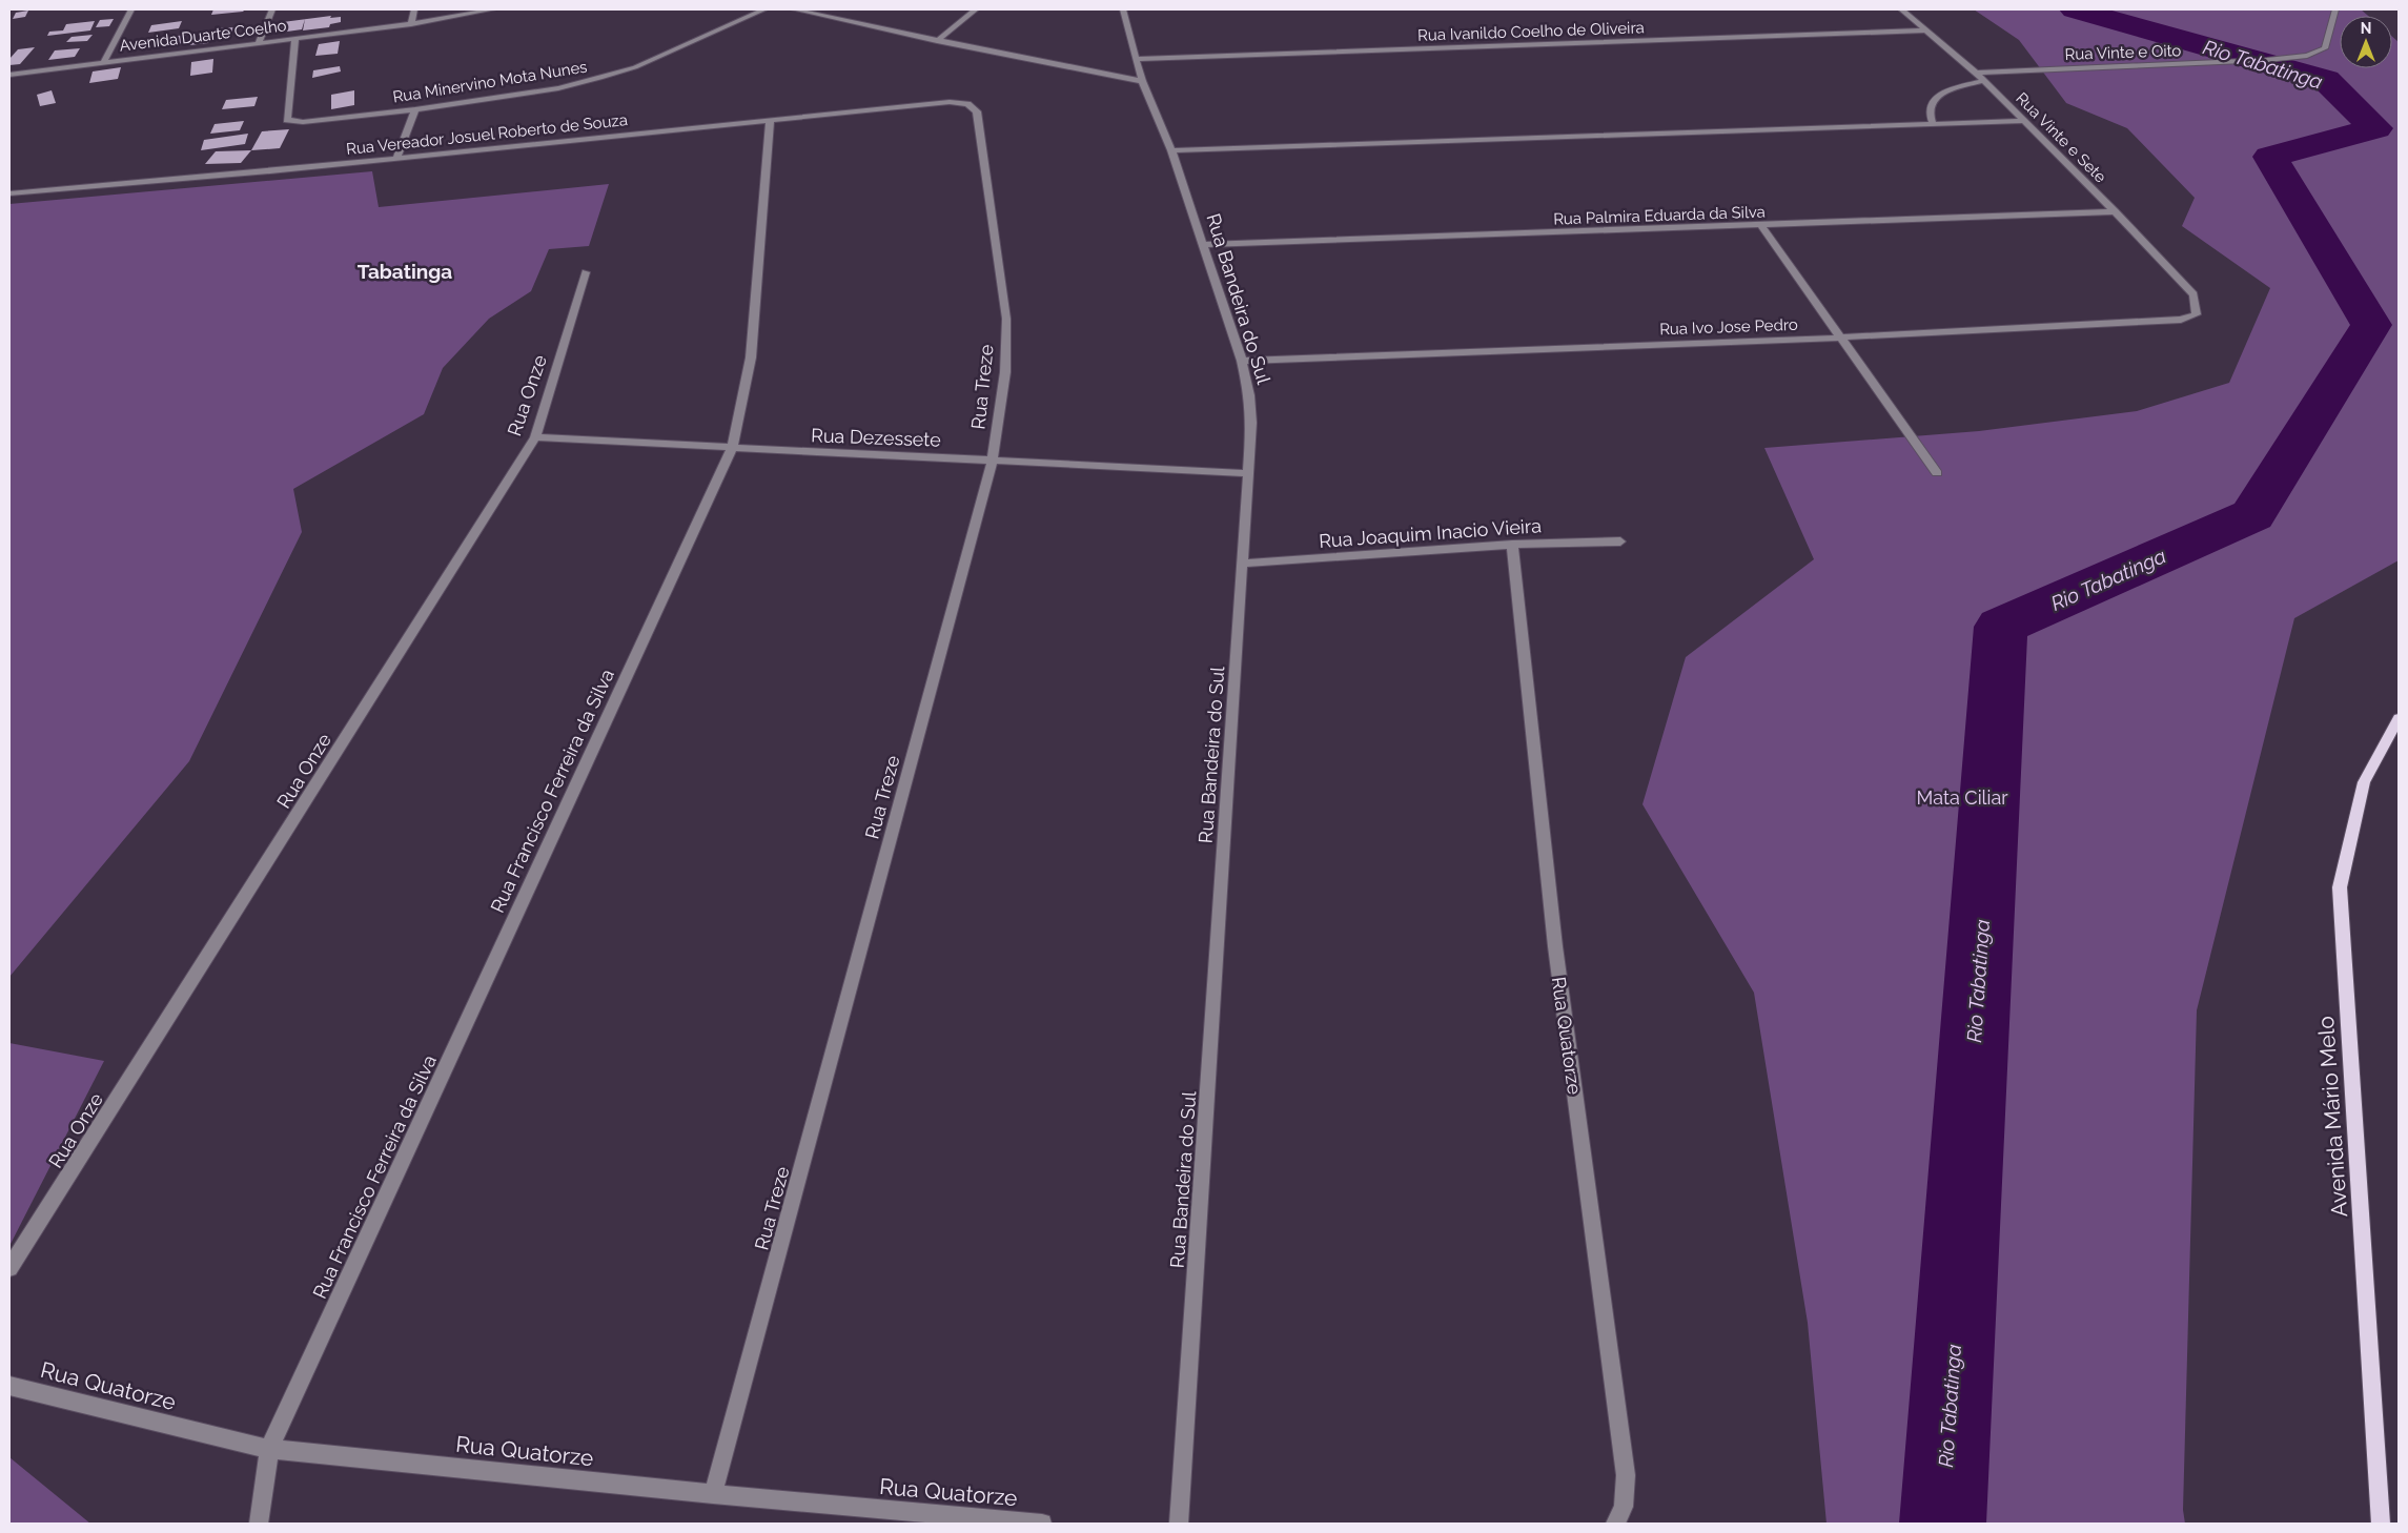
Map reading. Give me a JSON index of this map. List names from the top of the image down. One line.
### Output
{"streets":{"main road":["Avenida Mário Melo"],"street":["Rua Ivanildo Coelho de Oliveira","Avenida Duarte Coelho","Rua Vinte e Oito","Rua Minervino Mota Nunes","Rua Vereador Josuel Roberto de Souza","Rua Vinte e Sete","Rua Palmira Eduarda da Silva","Rua Bandeira do Sul","Rua Ivo Jose Pedro","Rua Treze","Rua Onze","Rua Dezessete","Rua Joaquim Inacio Vieira","Rua Francisco Ferreira da Silva","Rua Quatorze"]},"crossings":[["Rua Ivanildo Coelho de Oliveira","Rua Vinte e Sete"],["Rua Ivanildo Coelho de Oliveira","Rua Bandeira do Sul"],["Avenida Duarte Coelho","Rua Minervino Mota Nunes"],["Rua Vinte e Oito","Rua Vinte e Sete"],["Rua Vereador Josuel Roberto de Souza","Rua Treze"],["Rua Vereador Josuel Roberto de Souza","Rua Francisco Ferreira da Silva"],["Rua Vinte e Sete","Rua Palmira Eduarda da Silva"],["Rua Vinte e Sete","Rua Ivo Jose Pedro"],["Rua Palmira Eduarda da Silva","Rua Bandeira do Sul"],["Rua Bandeira do Sul","Rua Ivo Jose Pedro"],["Rua Bandeira do Sul","Rua Dezessete"],["Rua Bandeira do Sul","Rua Joaquim Inacio Vieira"],["Rua Treze","Rua Dezessete"],["Rua Treze","Rua Quatorze"],["Rua Onze","Rua Dezessete"],["Rua Dezessete","Rua Francisco Ferreira da Silva"],["Rua Joaquim Inacio Vieira","Rua Quatorze"],["Rua Francisco Ferreira da Silva","Rua Quatorze"]],"districts":["Tabatinga"],"water":["Rio Tabatinga"],"parks":["Mata Ciliar"],"north":"top"}
